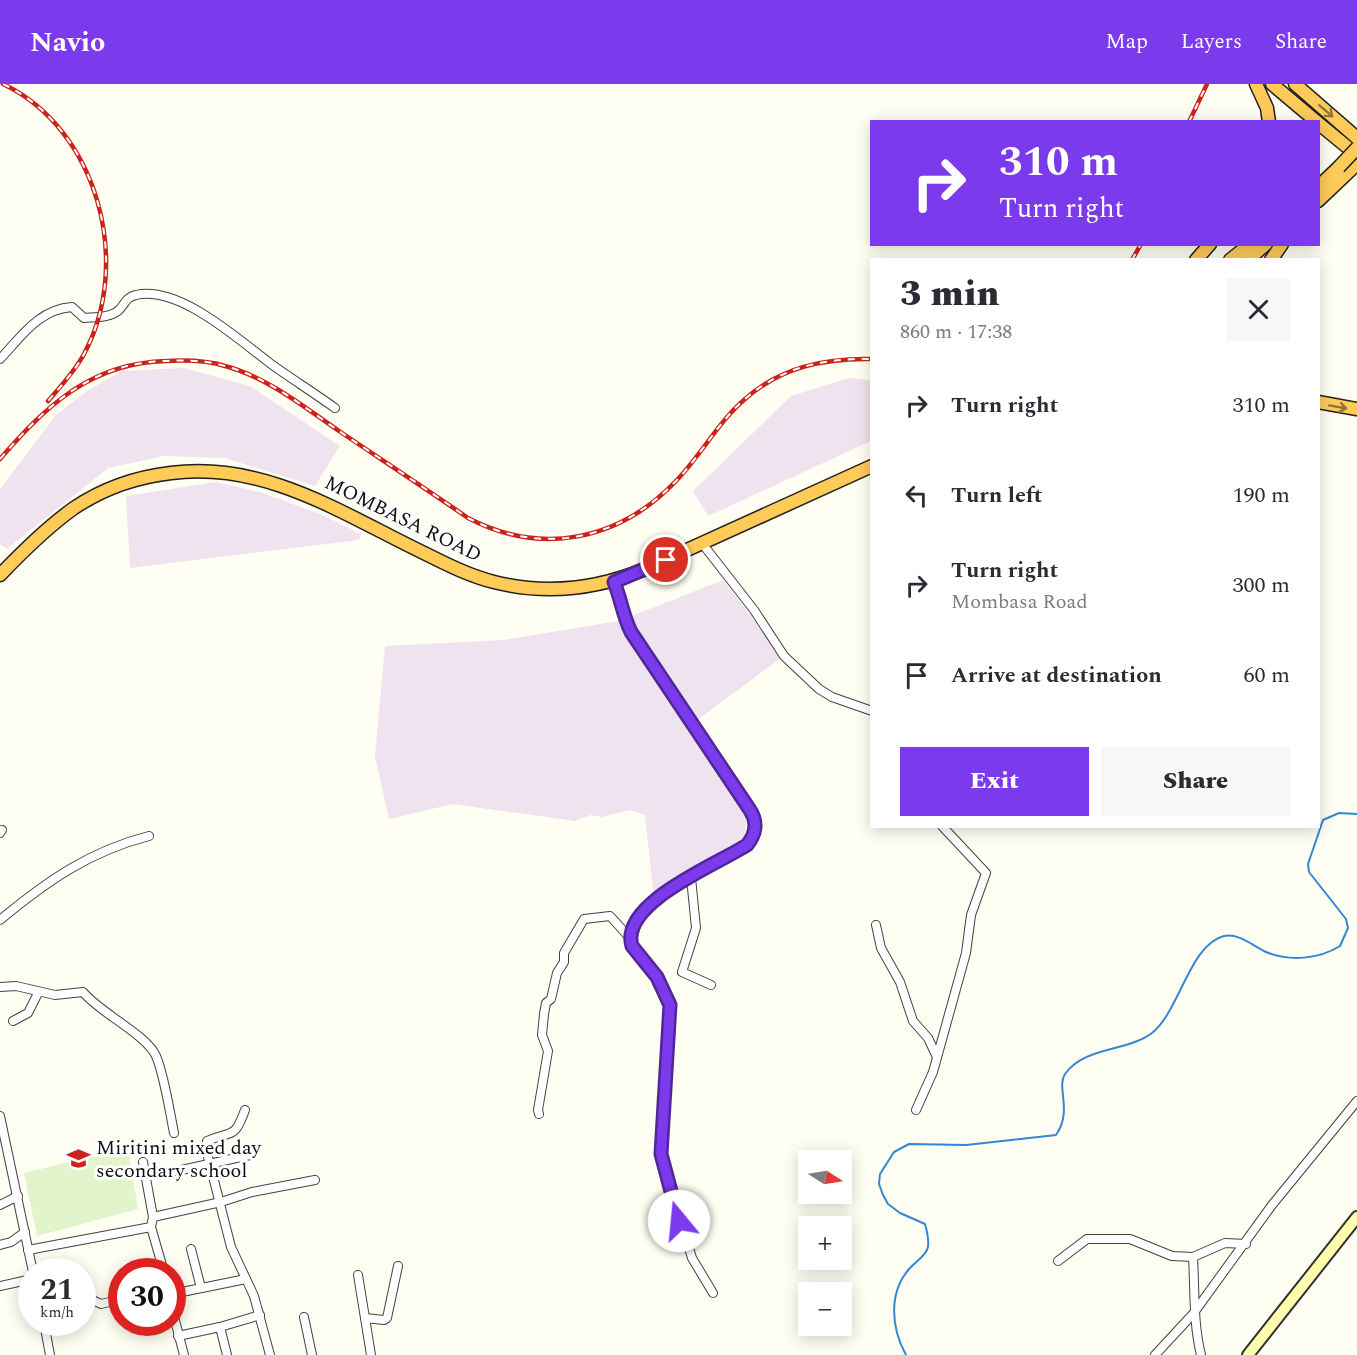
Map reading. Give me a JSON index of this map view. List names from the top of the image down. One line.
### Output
{"streets":{"highway":["MOMBASA ROAD"]},"places":{"school or university":["Miritini mixed day secondary school"]},"north":"right","page":{"header":"Navio","nav":["Map","Layers","Share"],"turn":["310 m","Turn right"],"heading":["3 min","860 m · 17:38"],"list":[{"name":"Turn right","value":"310 m"},{"name":"Turn left","value":"190 m"},{"name":"Turn right","note":"Mombasa Road","value":"300 m"},{"name":"Arrive at destination","value":"60 m"}],"buttons":["Exit","Share"],"map_buttons":["+","−"],"speed":"21 km/h","limit":"30"}}
